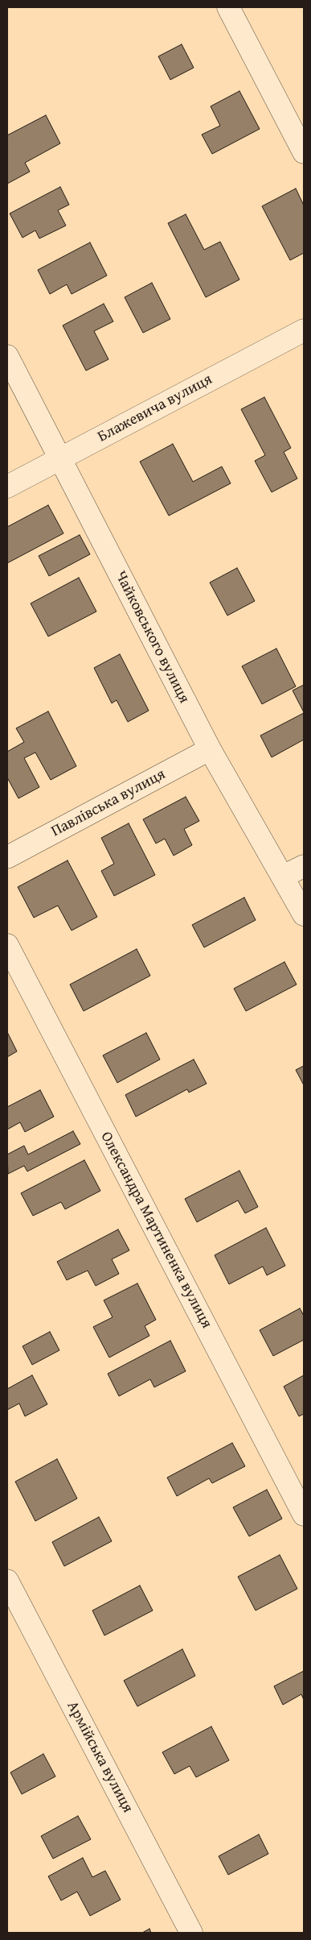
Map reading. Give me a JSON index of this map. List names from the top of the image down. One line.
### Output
{"streets":{"street":["Блажевича вулиця","Чайковського вулиця","Павлівська вулиця","Олександра Мартиненка вулиця","Армійська вулиця"]},"crossings":[["Блажевича вулиця","Чайковського вулиця"],["Чайковського вулиця","Павлівська вулиця"]]}
